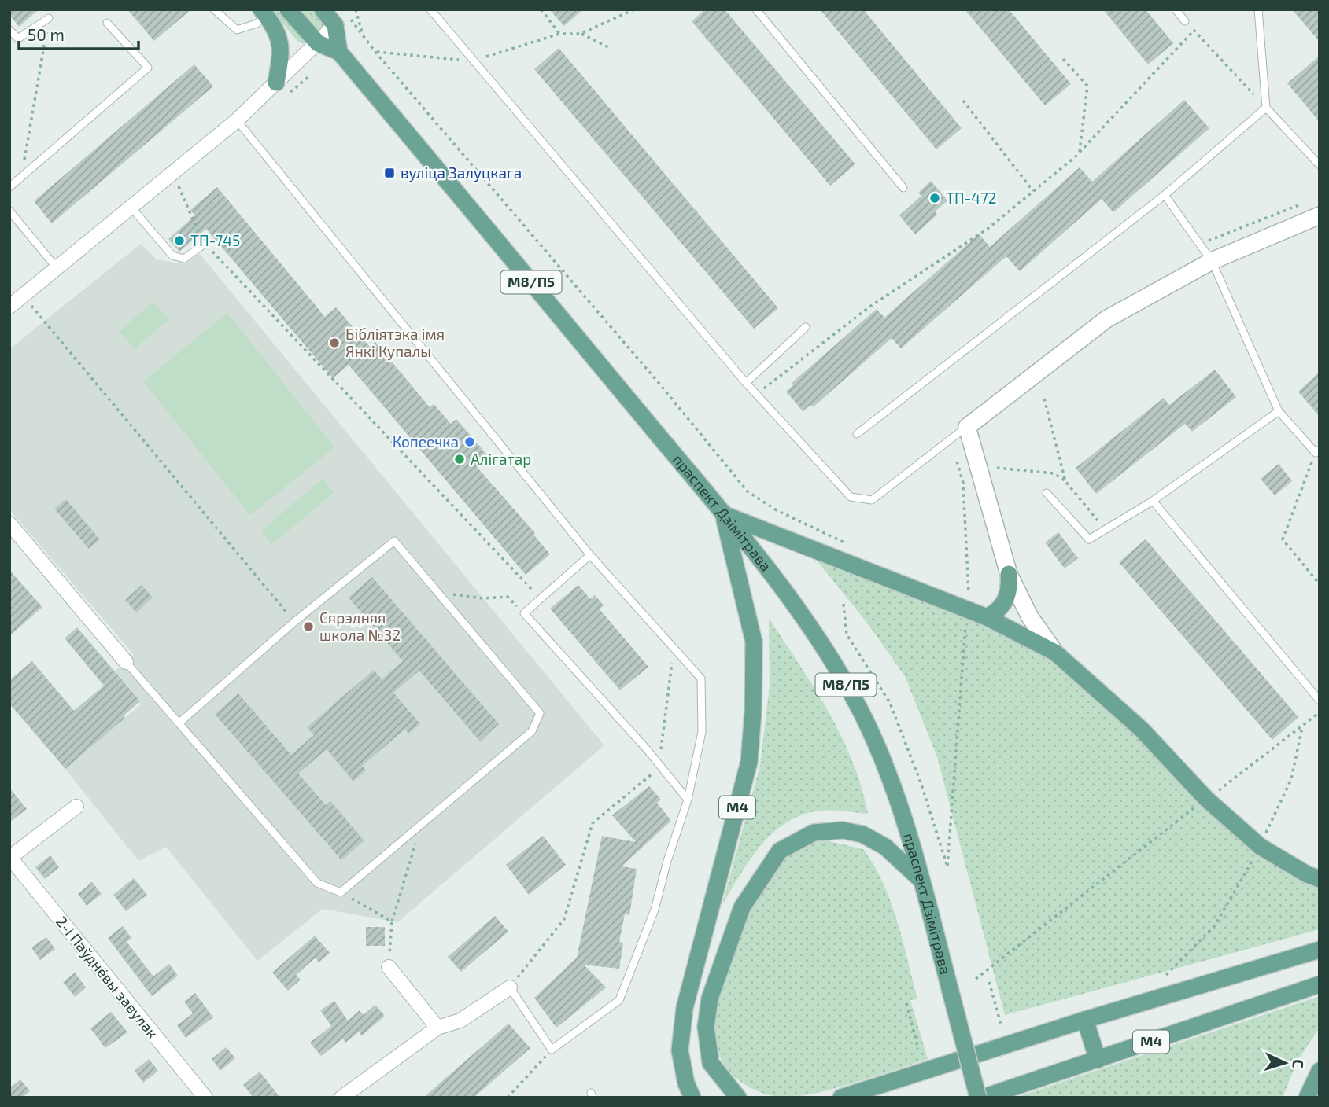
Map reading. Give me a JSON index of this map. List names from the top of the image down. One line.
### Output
{"streets":{"main road":["М8/П5","праспект Дзімітрава","М4"],"street":["2-і Паўднёвы завулак"]},"crossings":[["праспект Дзімітрава","М4"]],"places":{"transit":["вуліца Залуцкага"],"other":["ТП-472","ТП-745","Бібліятэка імя Янкі Купалы","Копеечка","Алігатар","Сярэдняя школа №32"]},"scale_bar":"50 m","north":"right"}
